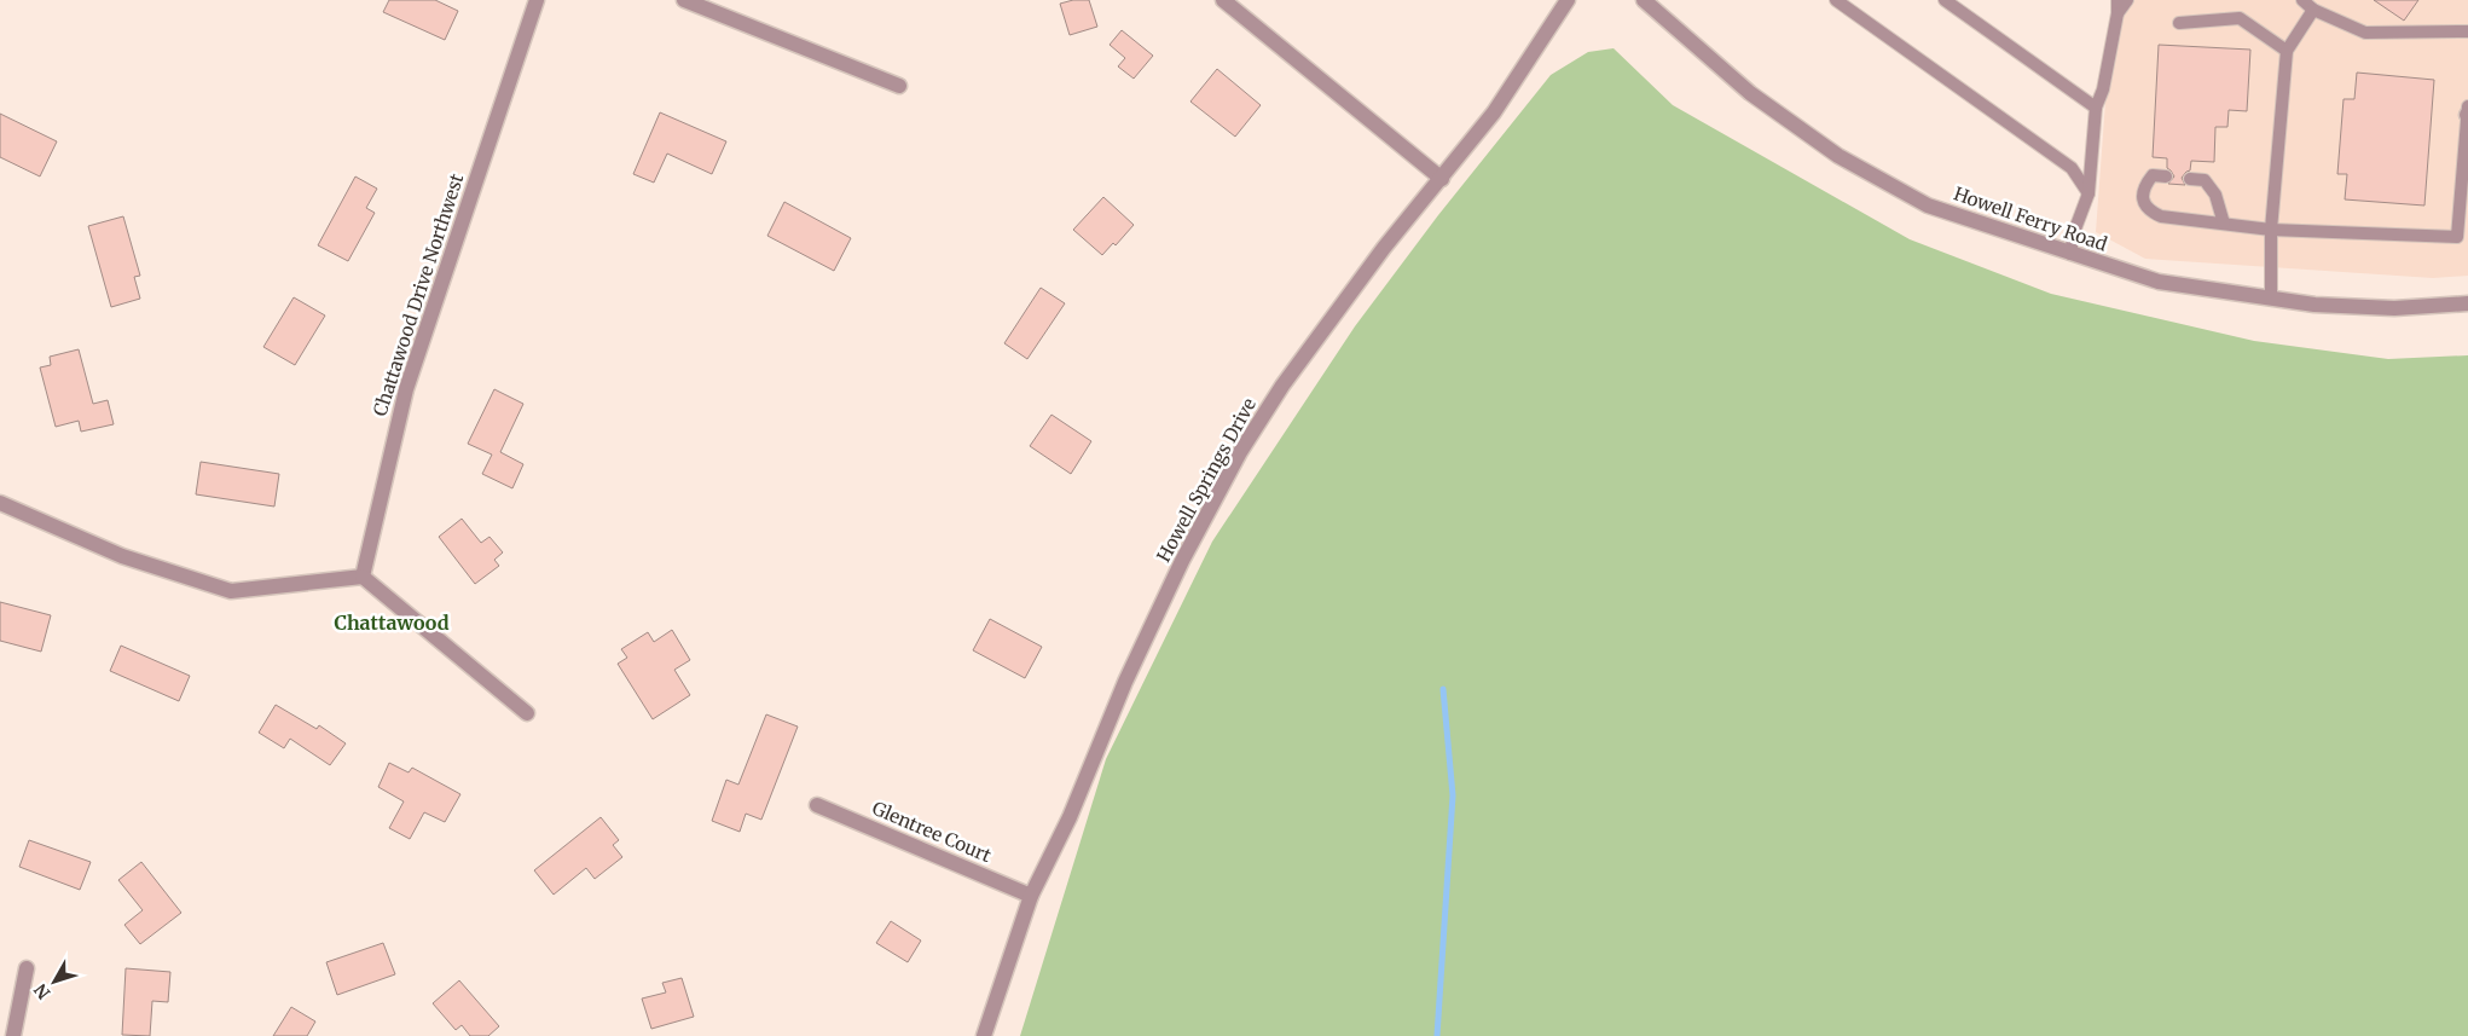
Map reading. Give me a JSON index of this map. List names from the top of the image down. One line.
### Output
{"streets":{"street":["Howell Ferry Road","Chattawood Drive Northwest","Howell Springs Drive","Glentree Court"]},"crossings":[["Howell Springs Drive","Glentree Court"]],"districts":["Chattawood"],"north":"bottom left"}
